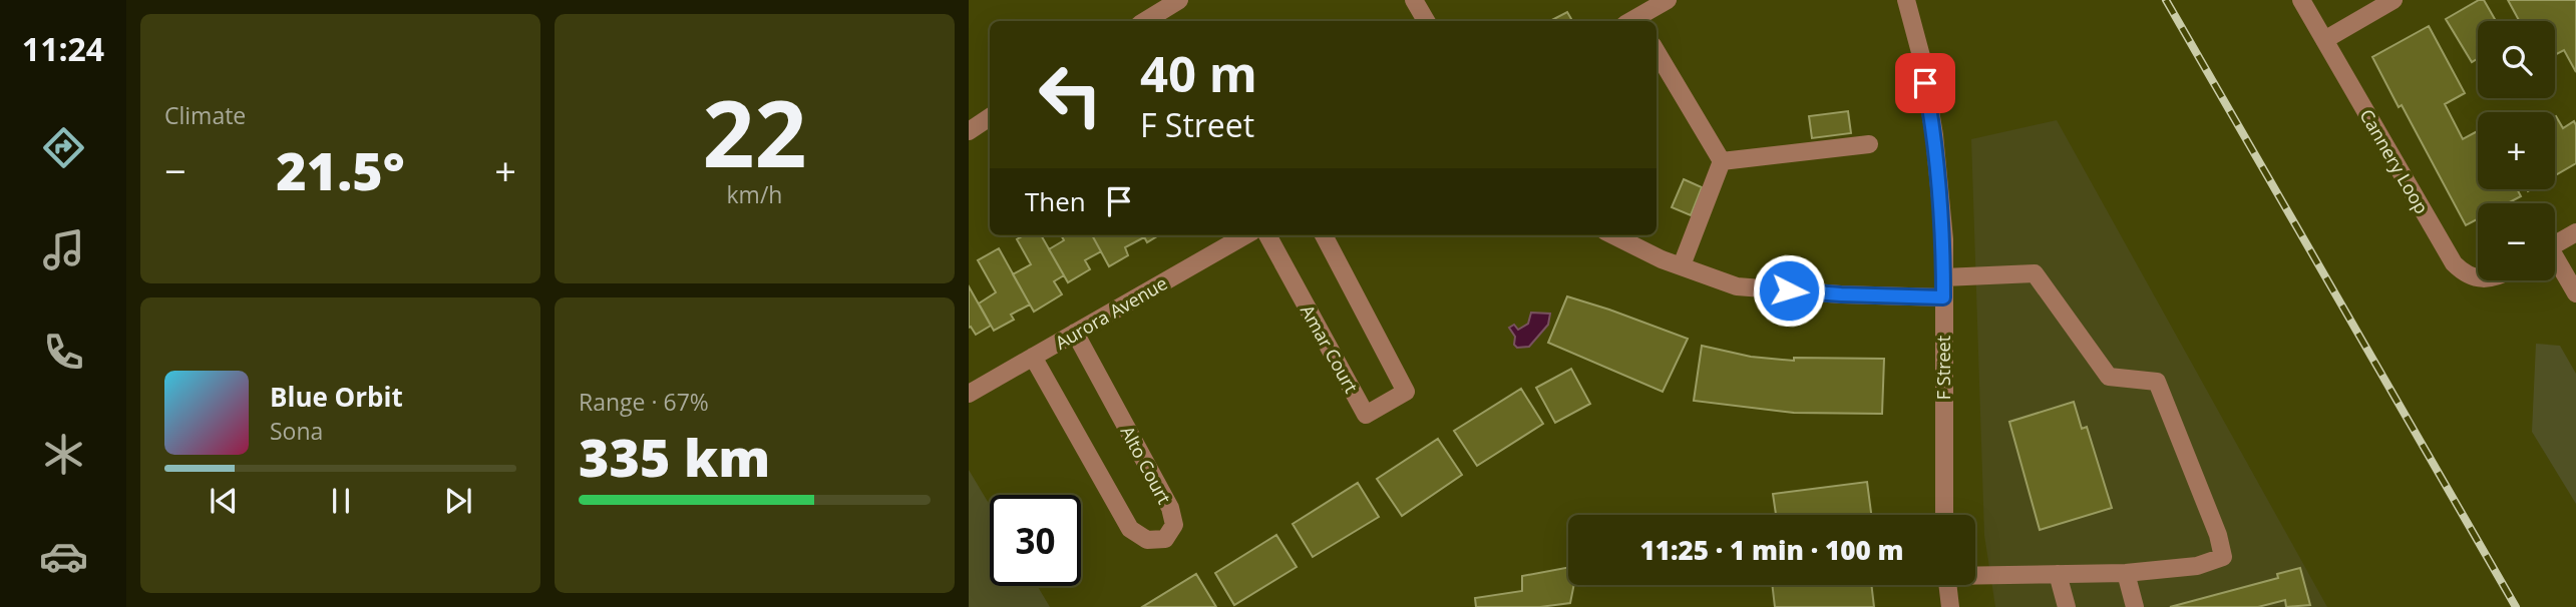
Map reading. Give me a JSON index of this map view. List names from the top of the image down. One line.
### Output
{"streets":{"street":["Cannery Loop","Aurora Avenue","Amar Court","F Street","Alto Court"]},"crossings":[["Aurora Avenue","Alto Court"]],"page":{"tabs":"11:24","tile":["Climate",["22","km/h"],["Range · 67%","335 km"]],"map_buttons":["+","−"],"turn":["40 m","F Street"],"heat":["−","21.5°","+"],"then":"Then","song":["Blue Orbit","Sona"],"limit":"30","trip":"11:25 · 1 min · 100 m"}}
